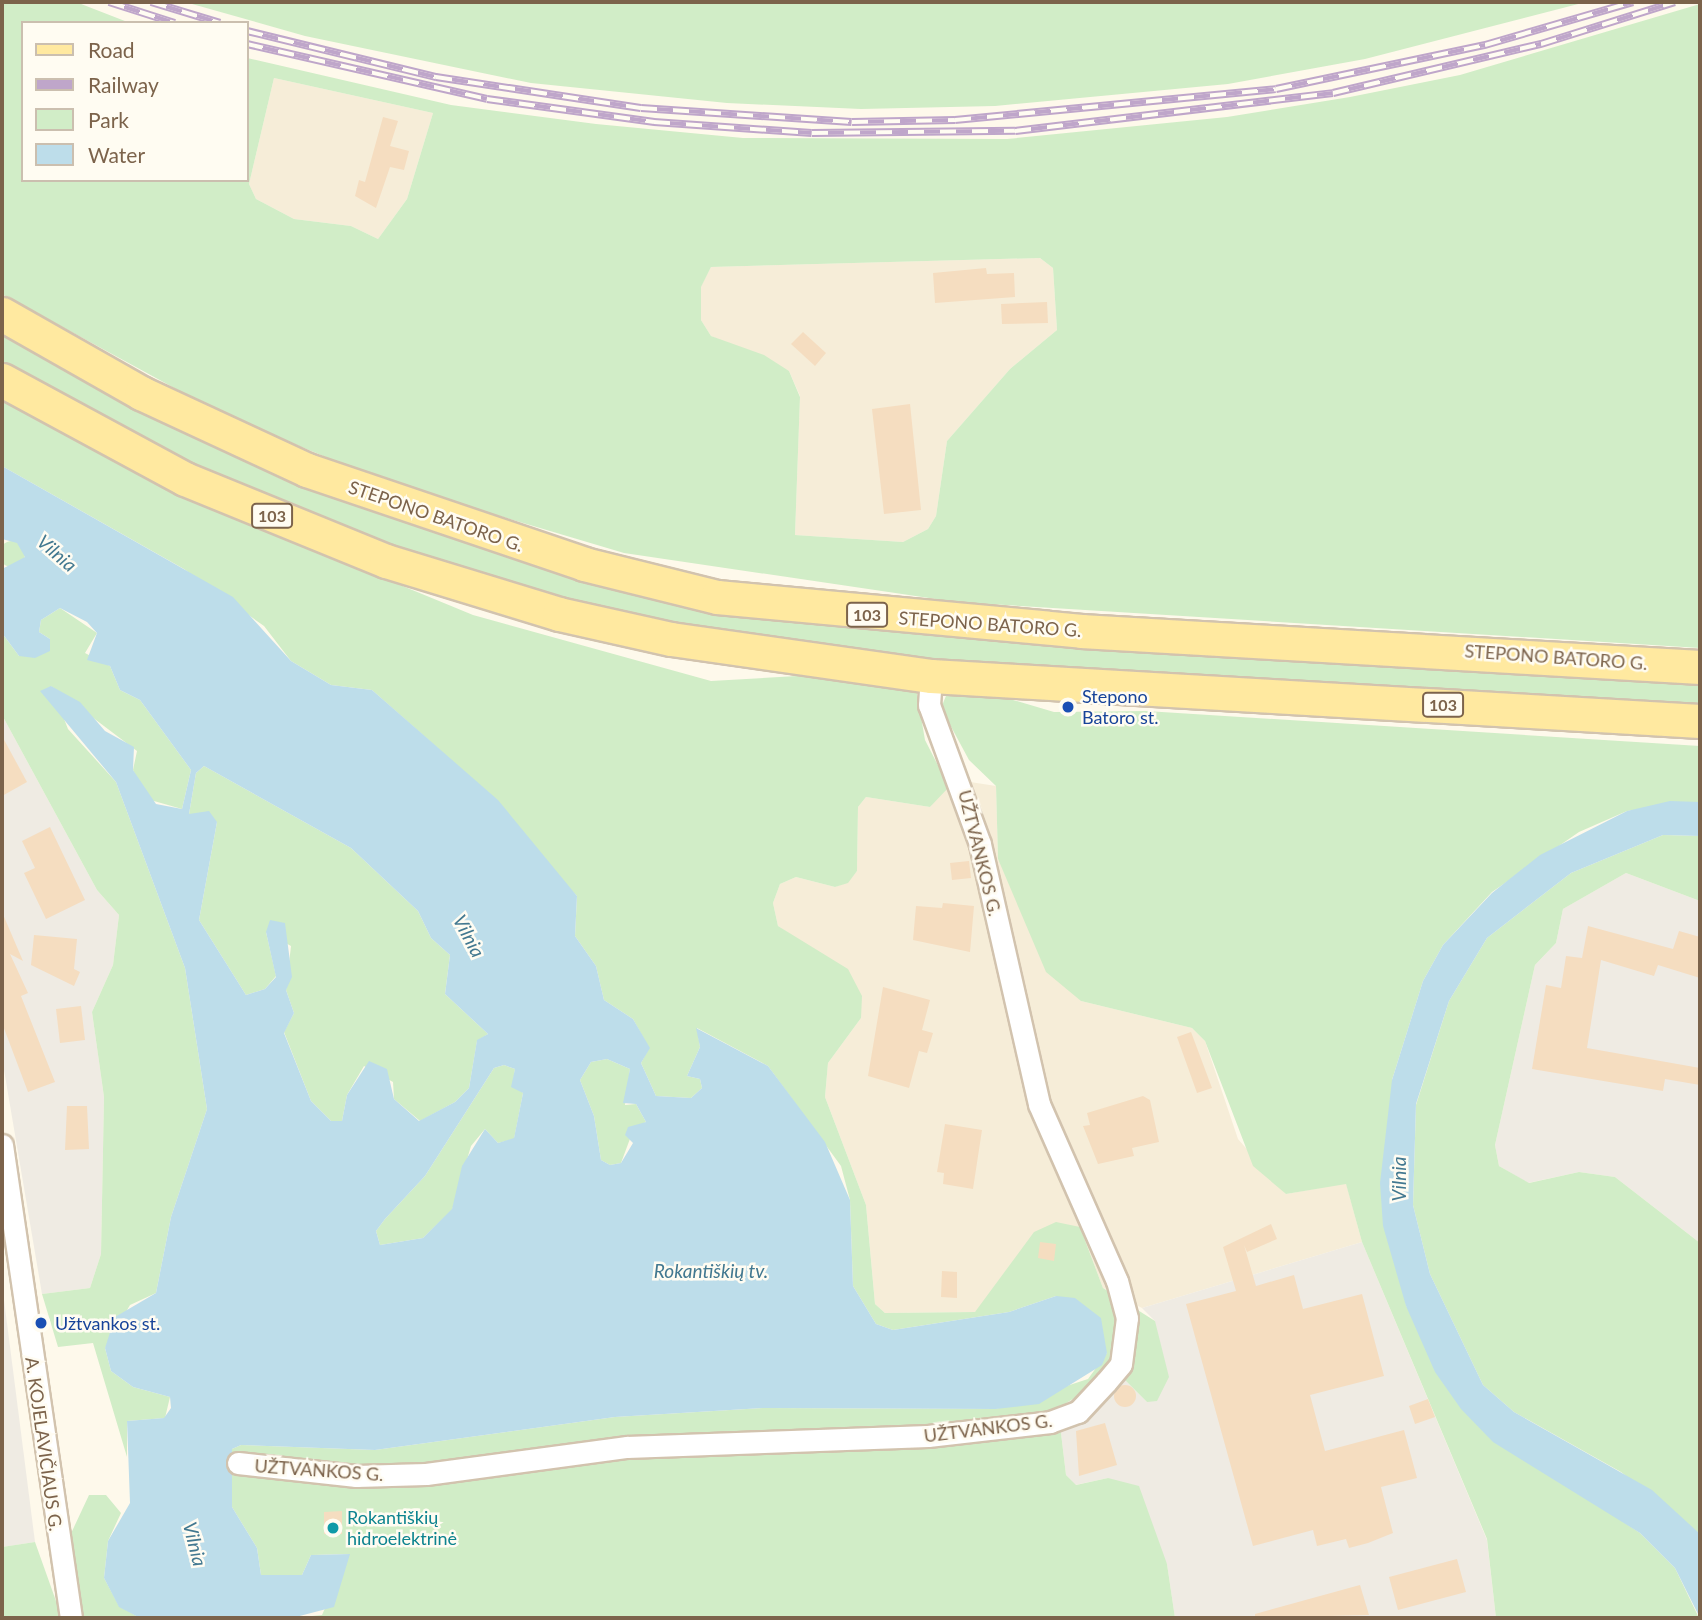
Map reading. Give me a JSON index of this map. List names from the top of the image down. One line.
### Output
{"streets":{"main road":["103","STEPONO BATORO G."],"street":["UŽTVANKOS G.","A. KOJELAVIČIAUS G."]},"crossings":[["103","UŽTVANKOS G."]],"water":["Vilnia","Rokantiškių tv."],"places":["Stepono Batoro st.","Užtvankos st.","Rokantiškių hidroelektrinė"],"legend":["Road","Railway","Park","Water"]}
